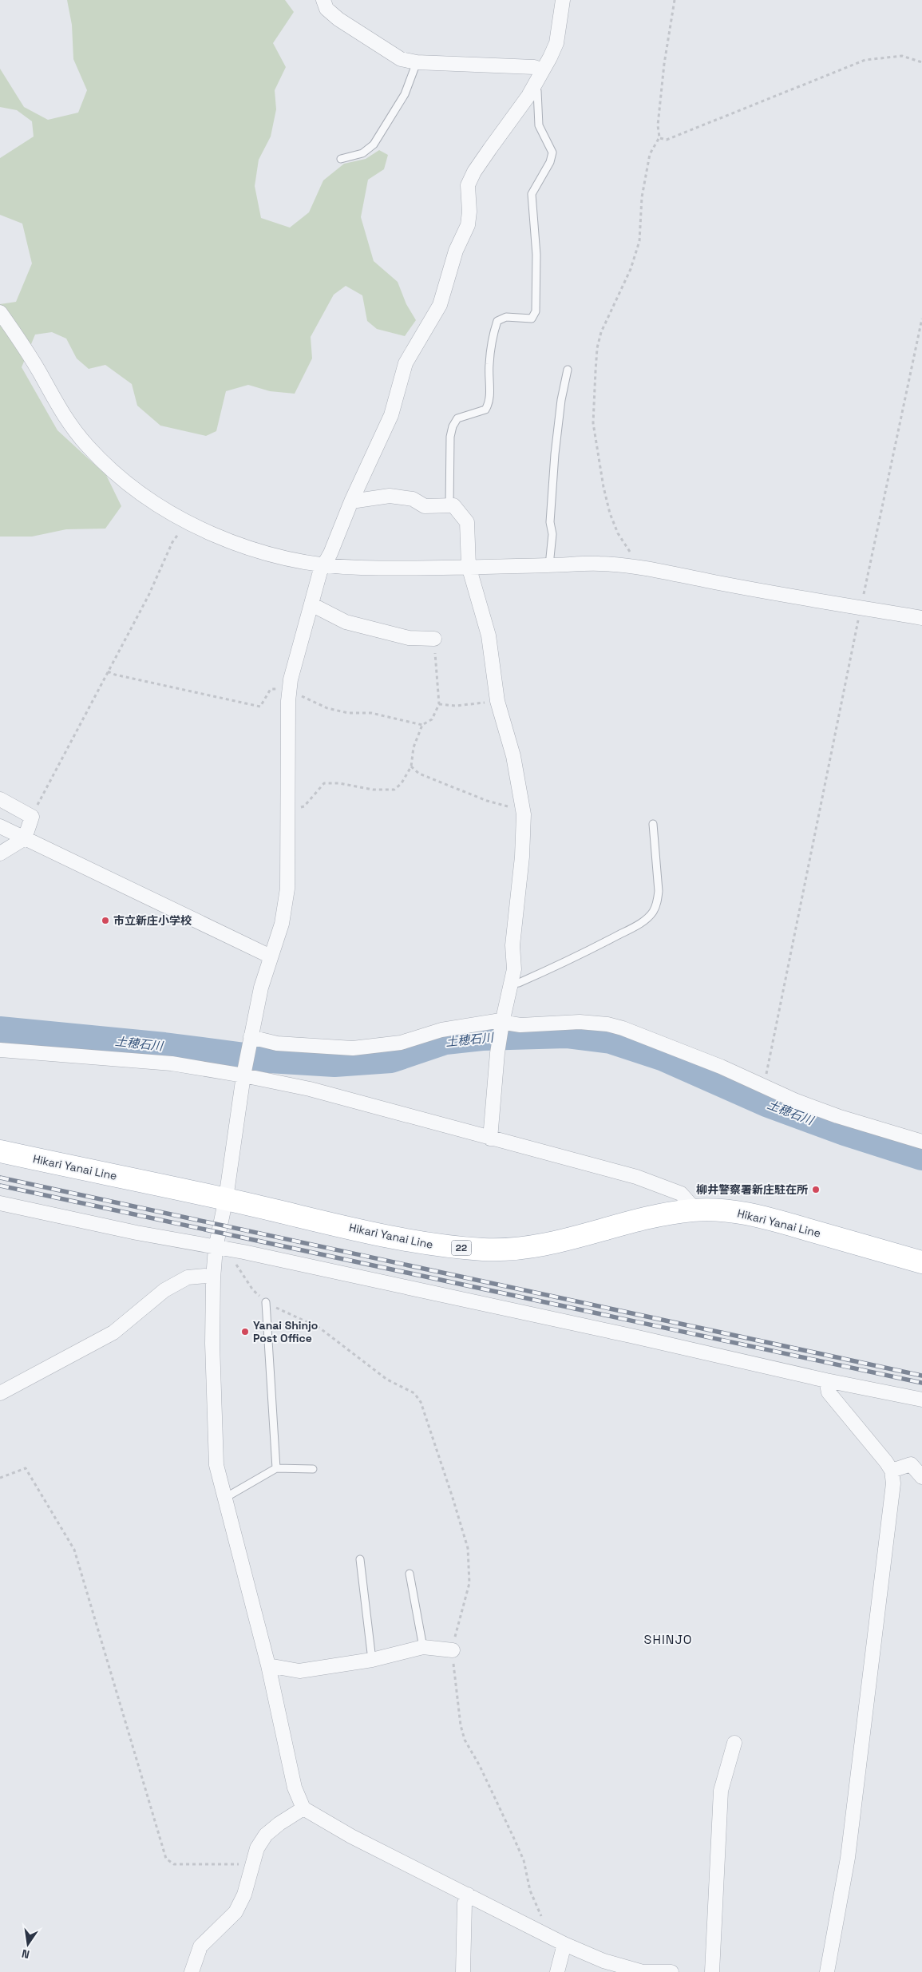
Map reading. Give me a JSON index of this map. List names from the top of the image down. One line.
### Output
{"streets":{"main road":["Hikari Yanai Line","22"]},"districts":["SHINJO"],"water":["土穂石川"],"places":["市立新庄小学校","柳井警察署新庄駐在所","Yanai Shinjo Post Office"],"north":"bottom"}
